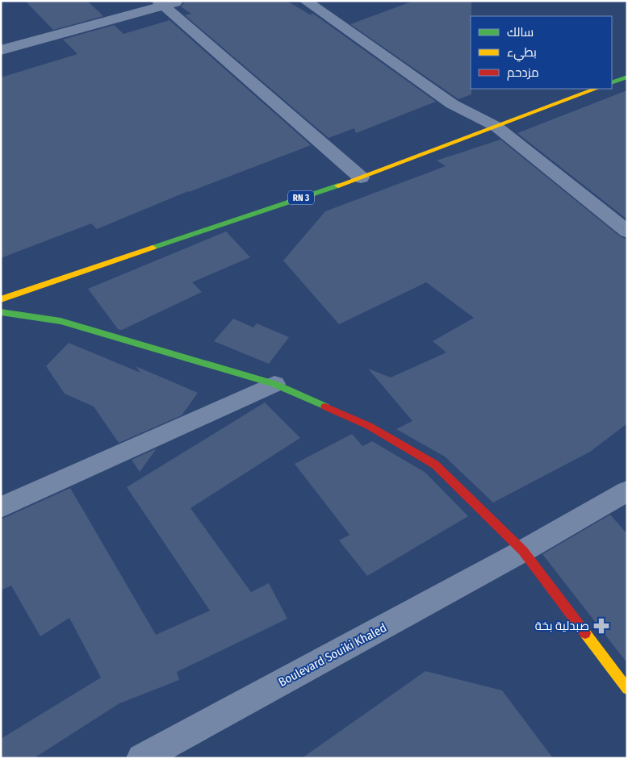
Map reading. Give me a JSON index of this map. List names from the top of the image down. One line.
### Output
{"streets":{"main road":["RN 3"],"street":["Boulevard Souiki Khaled"]},"places":{"pharmacy":["صبدلية بخة"]},"legend":["سالك","بطيء","مزدحم"]}
